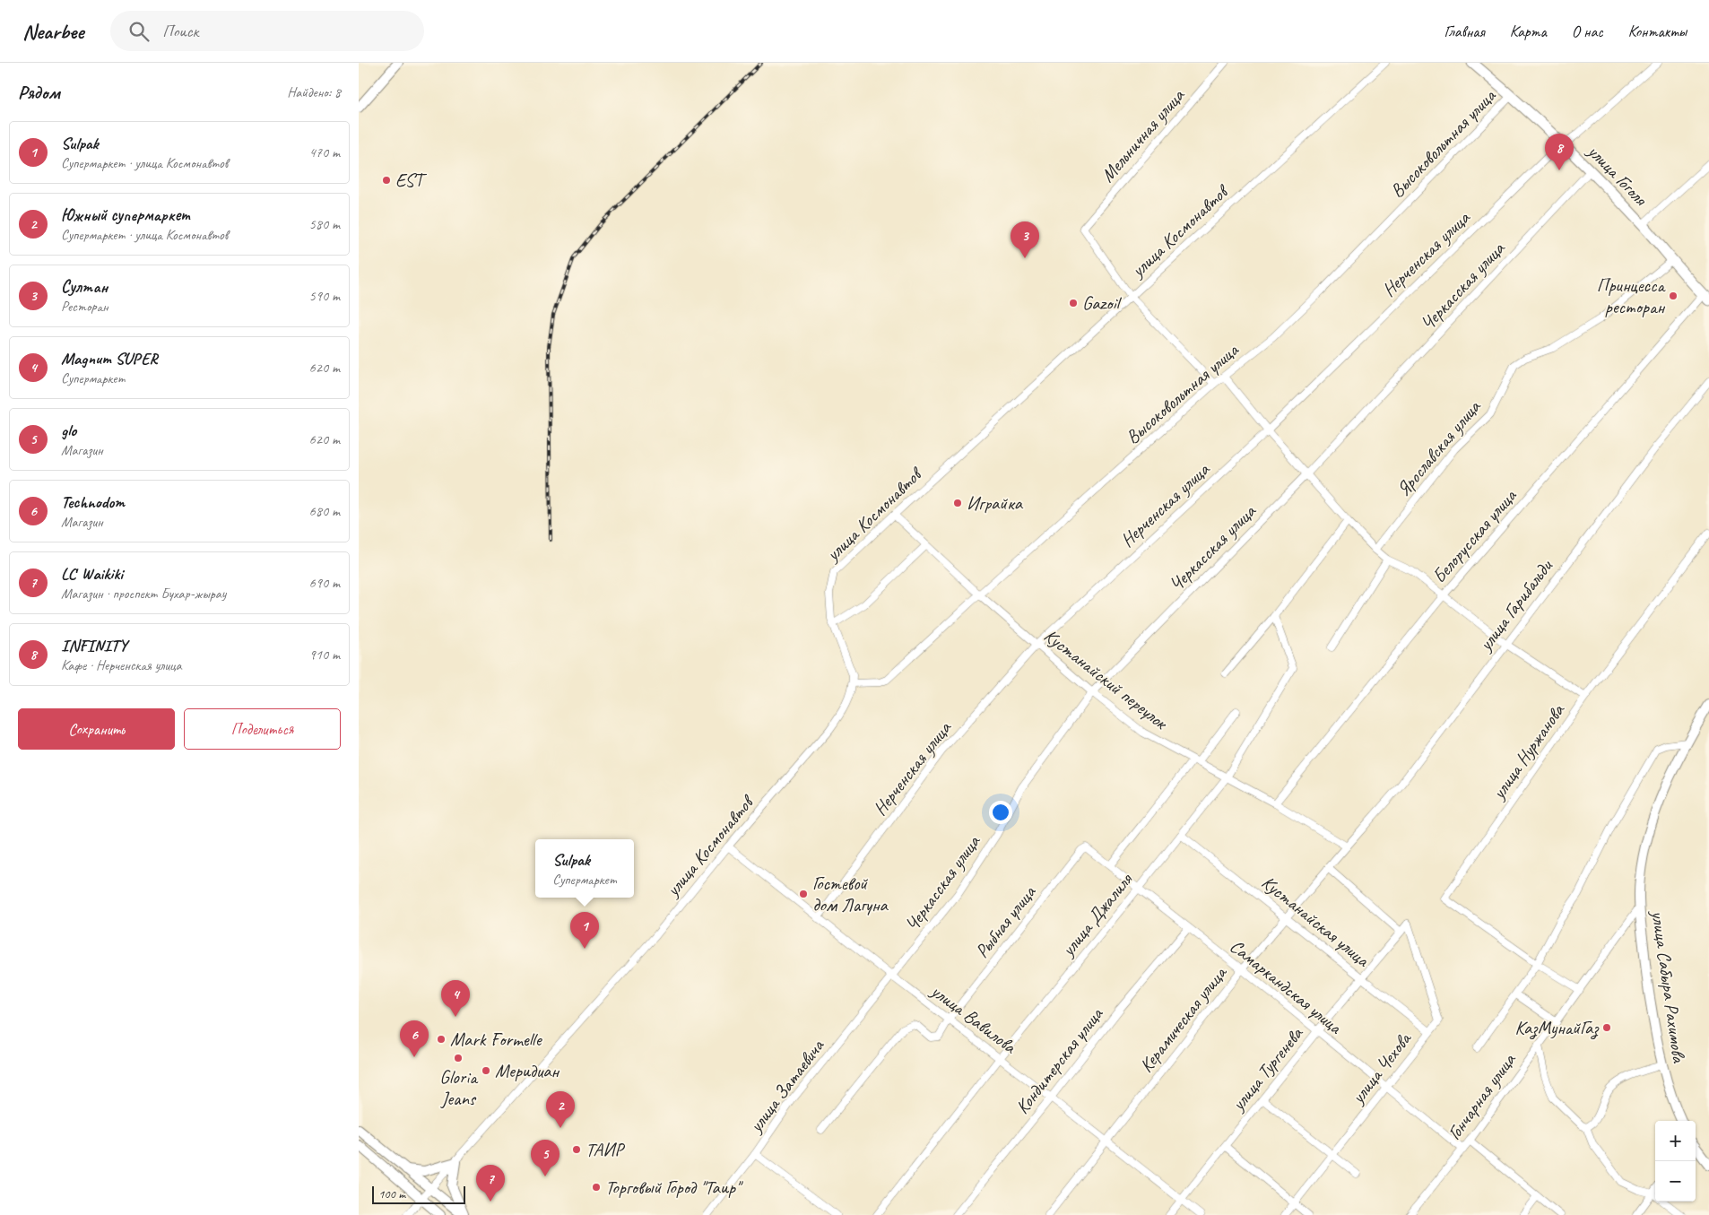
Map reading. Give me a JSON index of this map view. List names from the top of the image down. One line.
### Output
{"streets":{"highway":["улица Гоголя"],"main road":["улица Сабыра Рахимова"],"street":["Мельничная улица","Высоковольтная улица","улица Космонавтов","Нерченская улица","Черкасская улица","Ярославская улица","Белорусская улица","улица Гарибальди","Кустанайский переулок","улица Нуржанова","улица Джалиля","Кустанайская улица","Рыбная улица","Самаркандская улица","улица Вавилова","Керамическая улица","Кондитерская улица","улица Чехова","улица Тургенева","улица Затаевича","Гончарная улица"]},"crossings":[["Мельничная улица","улица Космонавтов"],["Высоковольтная улица","улица Гоголя"],["Высоковольтная улица","улица Космонавтов"],["Высоковольтная улица","Кустанайский переулок"],["улица Гоголя","Нерченская улица"],["улица Гоголя","Черкасская улица"],["улица Гоголя","Ярославская улица"],["улица Гоголя","Белорусская улица"],["улица Космонавтов","Кустанайский переулок"],["улица Космонавтов","улица Вавилова"],["Нерченская улица","Кустанайский переулок"],["Нерченская улица","улица Вавилова"],["Черкасская улица","Кустанайский переулок"],["Черкасская улица","улица Вавилова"],["Черкасская улица","улица Затаевича"],["Белорусская улица","Кустанайский переулок"],["улица Гарибальди","Кустанайский переулок"],["улица Гарибальди","Керамическая улица"],["Кустанайский переулок","улица Джалиля"],["Кустанайский переулок","Керамическая улица"],["улица Нуржанова","Гончарная улица"],["улица Джалиля","Кустанайская улица"],["улица Джалиля","Самаркандская улица"],["улица Джалиля","улица Вавилова"],["Кустанайская улица","Керамическая улица"],["Кустанайская улица","улица Чехова"],["Кустанайская улица","улица Тургенева"],["Рыбная улица","Самаркандская улица"],["Рыбная улица","улица Вавилова"],["Самаркандская улица","Керамическая улица"],["Самаркандская улица","Кондитерская улица"],["Самаркандская улица","улица Чехова"],["Самаркандская улица","улица Тургенева"],["Самаркандская улица","Гончарная улица"],["улица Сабыра Рахимова","Гончарная улица"],["улица Вавилова","Керамическая улица"],["улица Вавилова","Кондитерская улица"],["улица Вавилова","улица Тургенева"],["улица Вавилова","улица Затаевича"],["улица Чехова","улица Тургенева"]],"places":["EST","Принцесса ресторан","Gazoil","Играйка","Гостевой дом Лагуна","КазМунайГаз","Mark Formelle","Gloria Jeans","Меридиан","ТАИР","Торговый Город \"Таир\""],"scale_bar":"100 m","page":{"header":"Nearbee","search":"Поиск","nav":["Главная","Карта","О нас","Контакты"],"heading":["Рядом","Найдено: 8"],"list":[{"mark":"1","name":"Sulpak","note":"Супермаркет · улица Космонавтов","value":"470 m"},{"mark":"2","name":"Южный супермаркет","note":"Супермаркет · улица Космонавтов","value":"580 m"},{"mark":"3","name":"Султан","note":"Ресторан","value":"590 m"},{"mark":"4","name":"Magnum SUPER","note":"Супермаркет","value":"620 m"},{"mark":"5","name":"glo","note":"Магазин","value":"620 m"},{"mark":"6","name":"Technodom","note":"Магазин","value":"680 m"},{"mark":"7","name":"LC Waikiki","note":"Магазин · проспект Бухар-жырау","value":"690 m"},{"mark":"8","name":"INFINITY","note":"Кафе · Нерченская улица","value":"910 m"}],"pins":["8","3","1","4","6","2","5","7"],"buttons":["Сохранить","Поделиться"],"popup":["Sulpak","Супермаркет"],"map_buttons":["+","−"],"scale":"100 m"}}
